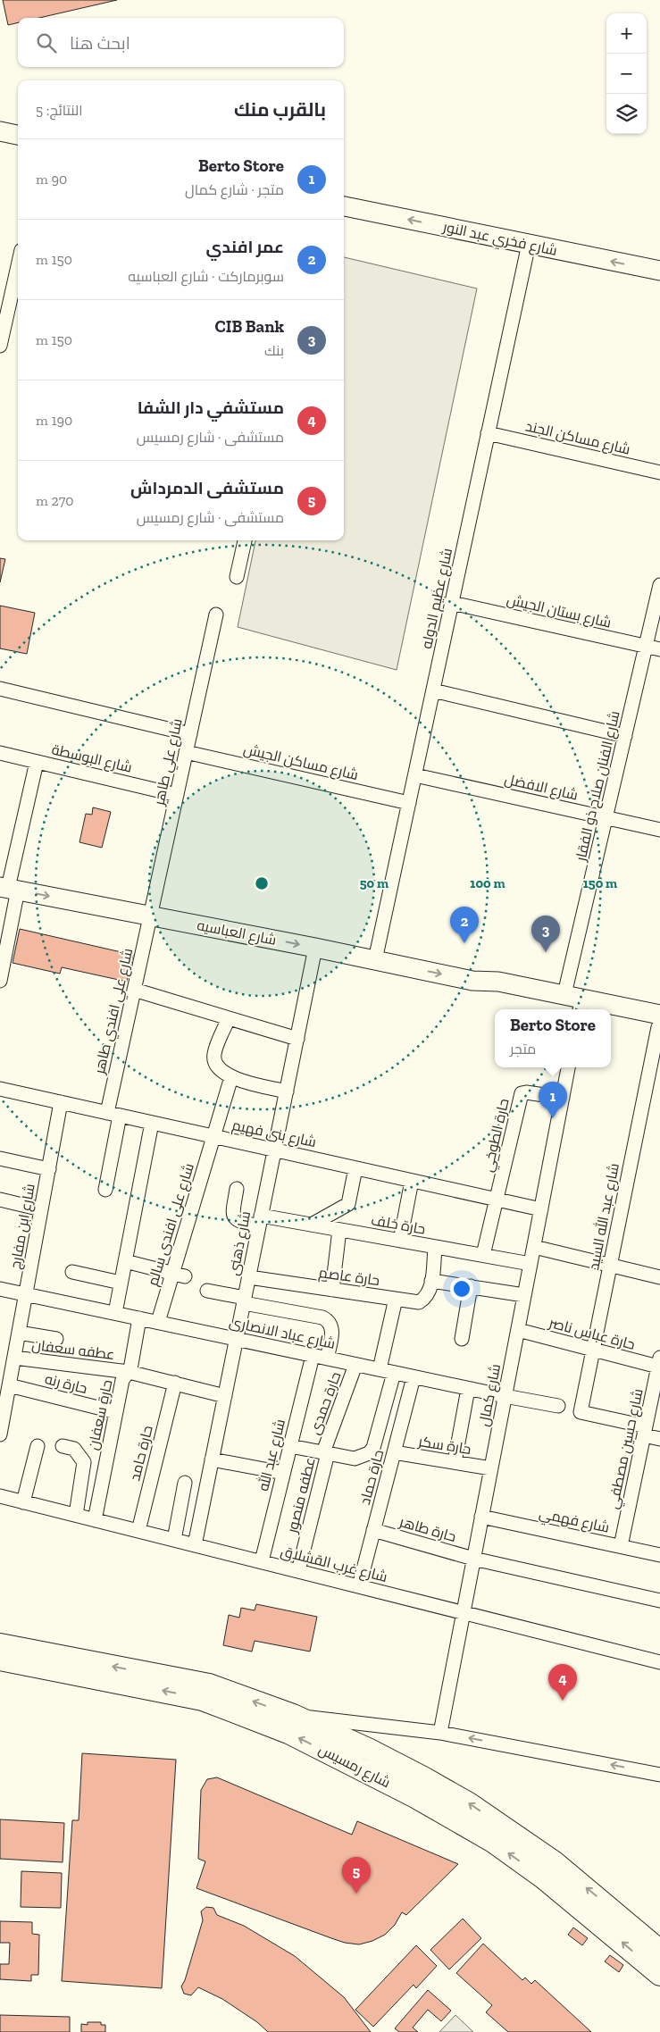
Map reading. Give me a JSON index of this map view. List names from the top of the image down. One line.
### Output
{"streets":{"main road":["شارع فخري عبد النور","شارع العباسيه","شارع رمسيس"],"street":["شارع مساكن الجند","شارع عظيم الدوله","شارع بستان الجيش","شارع البوسطة","شارع علي طاهر","شارع مساكن الجيش","شارع الفنان صلاح ذو الفقار","شارع الافضل","شارع علي افندي طاهر","شارع بنى فهيم","حارة الطوخي","شارع عبد الله السيد","شارع على افندى سالم","حارة خلف","شارع ابن مفارج","شارع ذهنى","حارة عاصم","شارع عباد الانصارى","حارة عباس ناصر","عطفه سعفان","حارة رنه","شارع كمال","حارة حمدى","حارة سعفان","حارة سكر","شارع حسين مصطفي","حارة حامد","شارع عبد الله","حارة حماد","عطفه منصور","شارع فهمي","حارة طاهر","شارع غرب القشلاق"]},"crossings":[["شارع فخري عبد النور","شارع عظيم الدوله"],["شارع مساكن الجند","شارع عظيم الدوله"],["شارع عظيم الدوله","شارع بستان الجيش"],["شارع عظيم الدوله","شارع مساكن الجيش"],["شارع عظيم الدوله","شارع الافضل"],["شارع عظيم الدوله","شارع العباسيه"],["شارع بستان الجيش","شارع الفنان صلاح ذو الفقار"],["شارع البوسطة","شارع علي طاهر"],["شارع علي طاهر","شارع مساكن الجيش"],["شارع علي طاهر","شارع العباسيه"],["شارع علي طاهر","شارع علي افندي طاهر"],["شارع الفنان صلاح ذو الفقار","شارع الافضل"],["شارع الفنان صلاح ذو الفقار","شارع العباسيه"],["شارع العباسيه","شارع علي افندي طاهر"],["شارع العباسيه","شارع عبد الله السيد"],["شارع العباسيه","شارع ذهنى"],["شارع علي افندي طاهر","شارع بنى فهيم"],["شارع بنى فهيم","حارة الطوخي"],["شارع بنى فهيم","شارع على افندى سالم"],["شارع بنى فهيم","شارع ابن مفارج"],["شارع بنى فهيم","شارع ذهنى"],["شارع بنى فهيم","شارع كمال"],["حارة الطوخي","شارع كمال"],["شارع عبد الله السيد","حارة عباس ناصر"],["شارع عبد الله السيد","شارع حسين مصطفي"],["شارع على افندى سالم","شارع عباد الانصارى"],["حارة خلف","شارع ذهنى"],["حارة خلف","حارة عاصم"],["حارة خلف","شارع كمال"],["شارع ابن مفارج","شارع عباد الانصارى"],["شارع ابن مفارج","عطفه سعفان"],["شارع ابن مفارج","حارة رنه"],["شارع ذهنى","حارة عاصم"],["شارع ذهنى","شارع عباد الانصارى"],["شارع ذهنى","عطفه سعفان"],["شارع ذهنى","شارع غرب القشلاق"],["شارع عباد الانصارى","شارع كمال"],["شارع عباد الانصارى","حارة حمدى"],["شارع عباد الانصارى","حارة سعفان"],["شارع عباد الانصارى","شارع عبد الله"],["شارع عباد الانصارى","حارة حماد"],["حارة عباس ناصر","شارع كمال"],["حارة عباس ناصر","شارع حسين مصطفي"],["عطفه سعفان","حارة سعفان"],["عطفه سعفان","حارة حامد"],["حارة رنه","حارة سعفان"],["شارع كمال","حارة سكر"],["شارع كمال","شارع فهمي"],["شارع كمال","حارة طاهر"],["شارع كمال","شارع غرب القشلاق"],["شارع كمال","شارع رمسيس"],["حارة حمدى","عطفه منصور"],["حارة سعفان","شارع غرب القشلاق"],["حارة سكر","حارة حماد"],["شارع حسين مصطفي","شارع فهمي"],["حارة حامد","شارع غرب القشلاق"],["شارع عبد الله","شارع غرب القشلاق"],["حارة حماد","حارة طاهر"],["حارة حماد","شارع غرب القشلاق"],["عطفه منصور","شارع غرب القشلاق"]],"one_way":["شارع فخري عبد النور","شارع العباسيه","شارع رمسيس"],"page":{"map_buttons":["+","−"],"search":"ابحث هنا","heading":["بالقرب منك","النتائج: 5"],"list":[{"mark":"1","name":"Berto Store","note":"متجر · شارع كمال","value":"90 m"},{"mark":"2","name":"عمر افندي","note":"سوبرماركت · شارع العباسيه","value":"150 m"},{"mark":"3","name":"CIB Bank","note":"بنك","value":"150 m"},{"mark":"4","name":"مستشفي دار الشفا","note":"مستشفى · شارع رمسيس","value":"190 m"},{"mark":"5","name":"مستشفى الدمرداش","note":"مستشفى · شارع رمسيس","value":"270 m"}],"pins":["2","3","1","4","5"],"popup":["Berto Store","متجر"]},"rings":["50 m","100 m","150 m"]}
